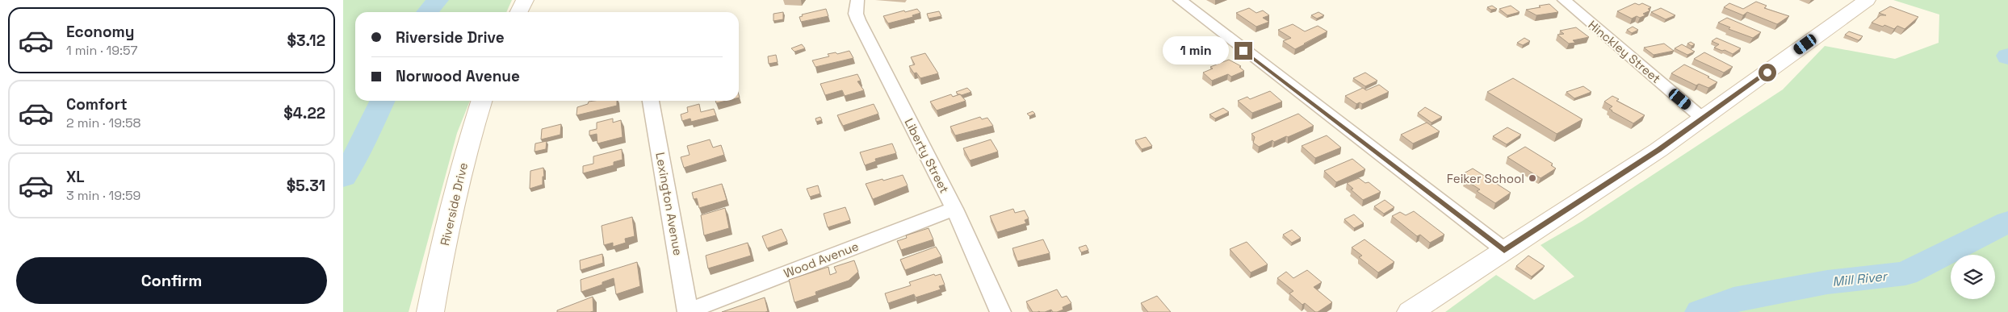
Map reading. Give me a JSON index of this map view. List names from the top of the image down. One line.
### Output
{"streets":{"street":["Hinckley Street","Liberty Street","Riverside Drive","Lexington Avenue","Wood Avenue"]},"crossings":[["Liberty Street","Wood Avenue"],["Lexington Avenue","Wood Avenue"]],"water":["Mill River"],"places":["Feiker School"],"page":{"list":[{"name":"Economy","note":"1 min · 19:57","value":"$3.12"},{"name":"Comfort","note":"2 min · 19:58","value":"$4.22"},{"name":"XL","note":"3 min · 19:59","value":"$5.31"}],"banner":["Riverside Drive","Norwood Avenue"],"bubble":"1 min","buttons":"Confirm"}}
